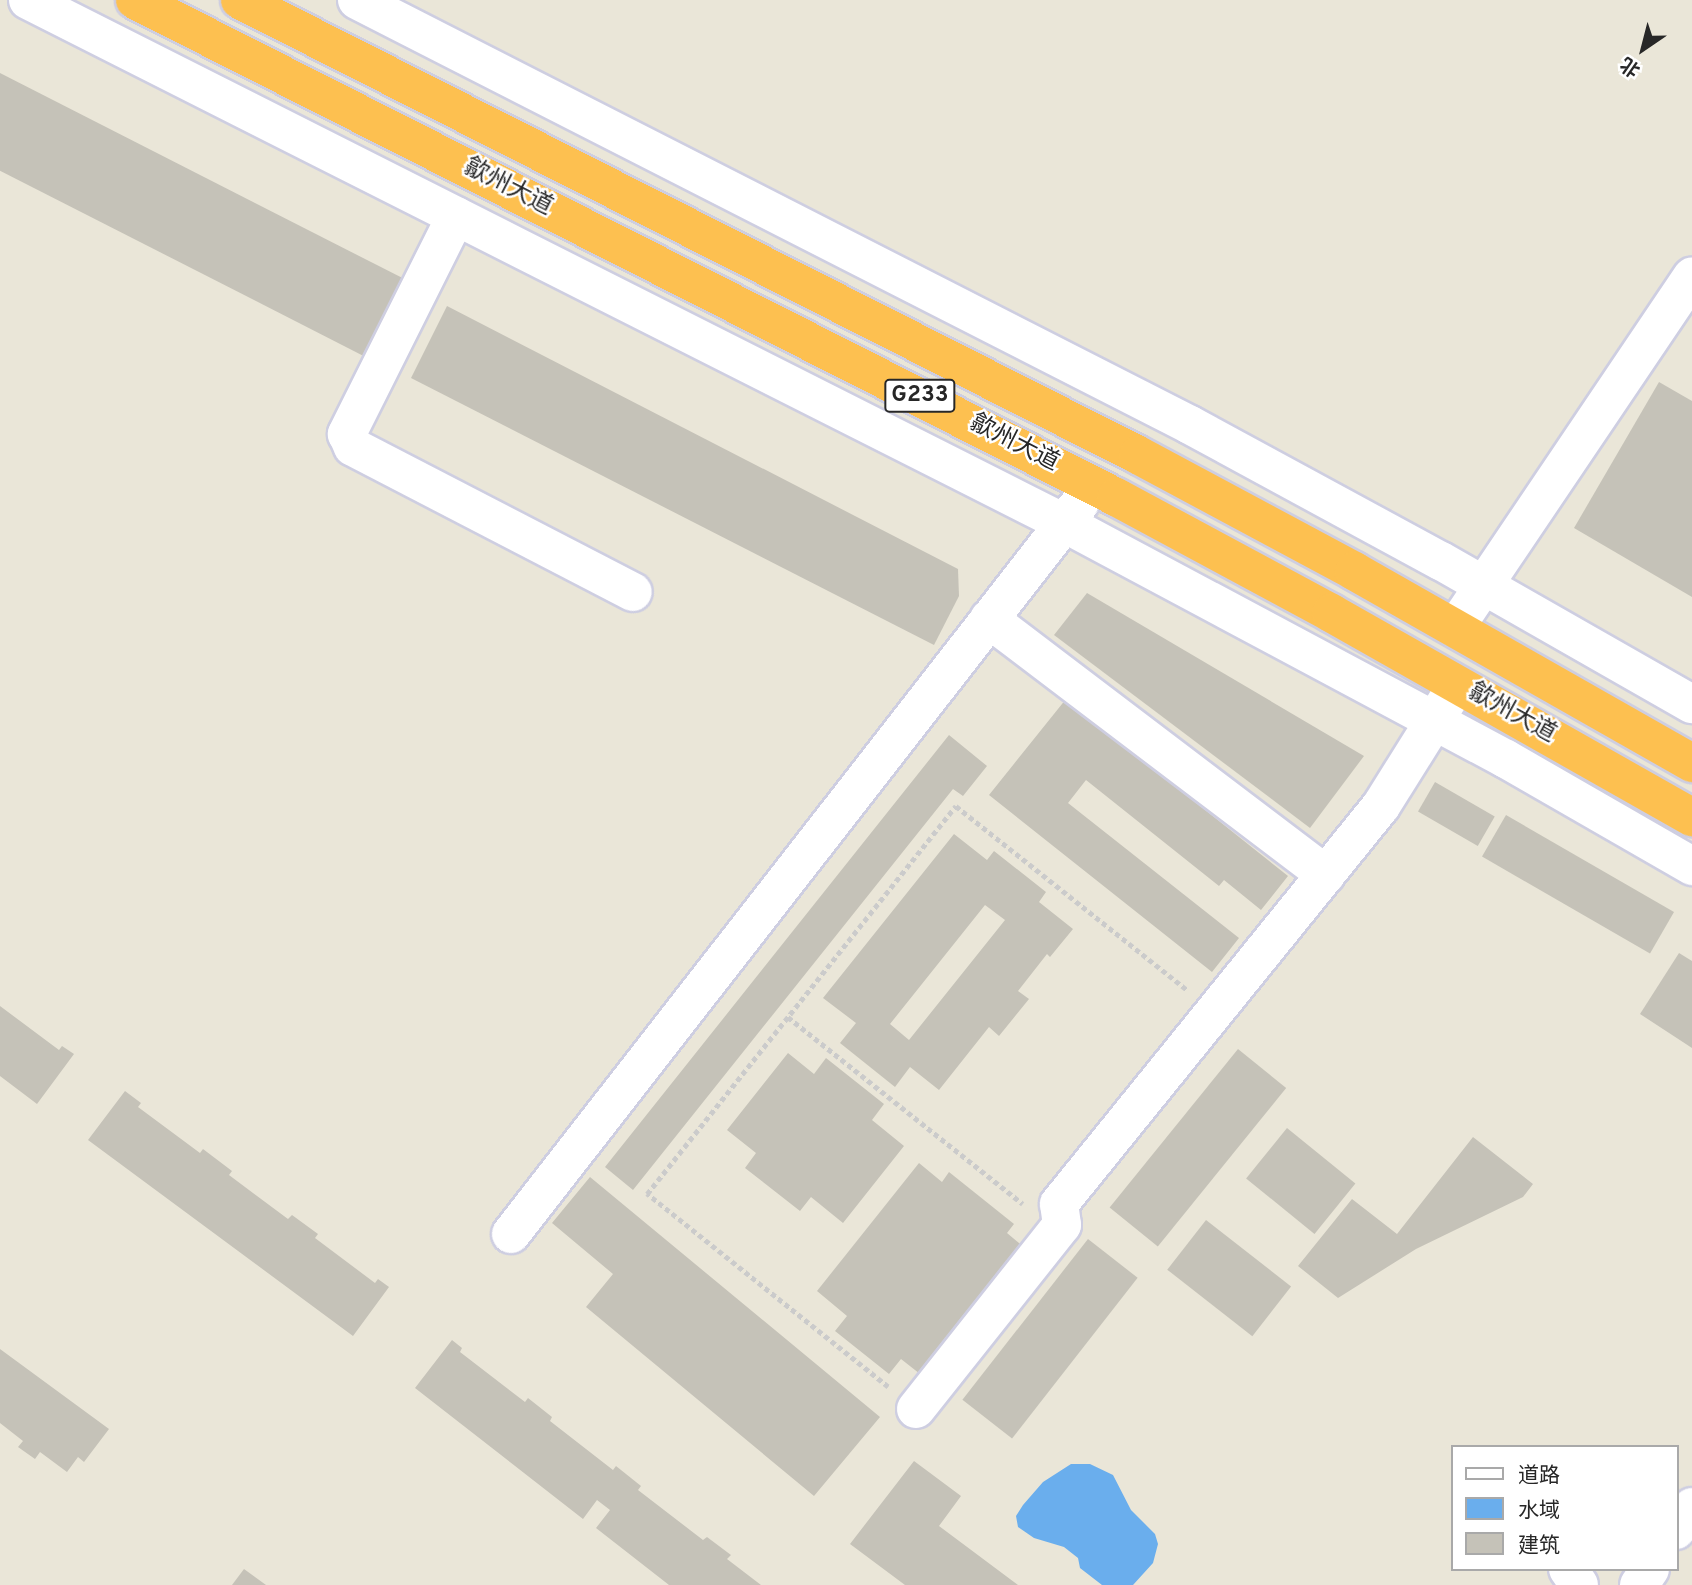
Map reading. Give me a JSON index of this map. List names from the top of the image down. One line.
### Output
{"streets":{"highway":["歙州大道","G233"]},"legend":["道路","水域","建筑"],"north":"bottom left"}
